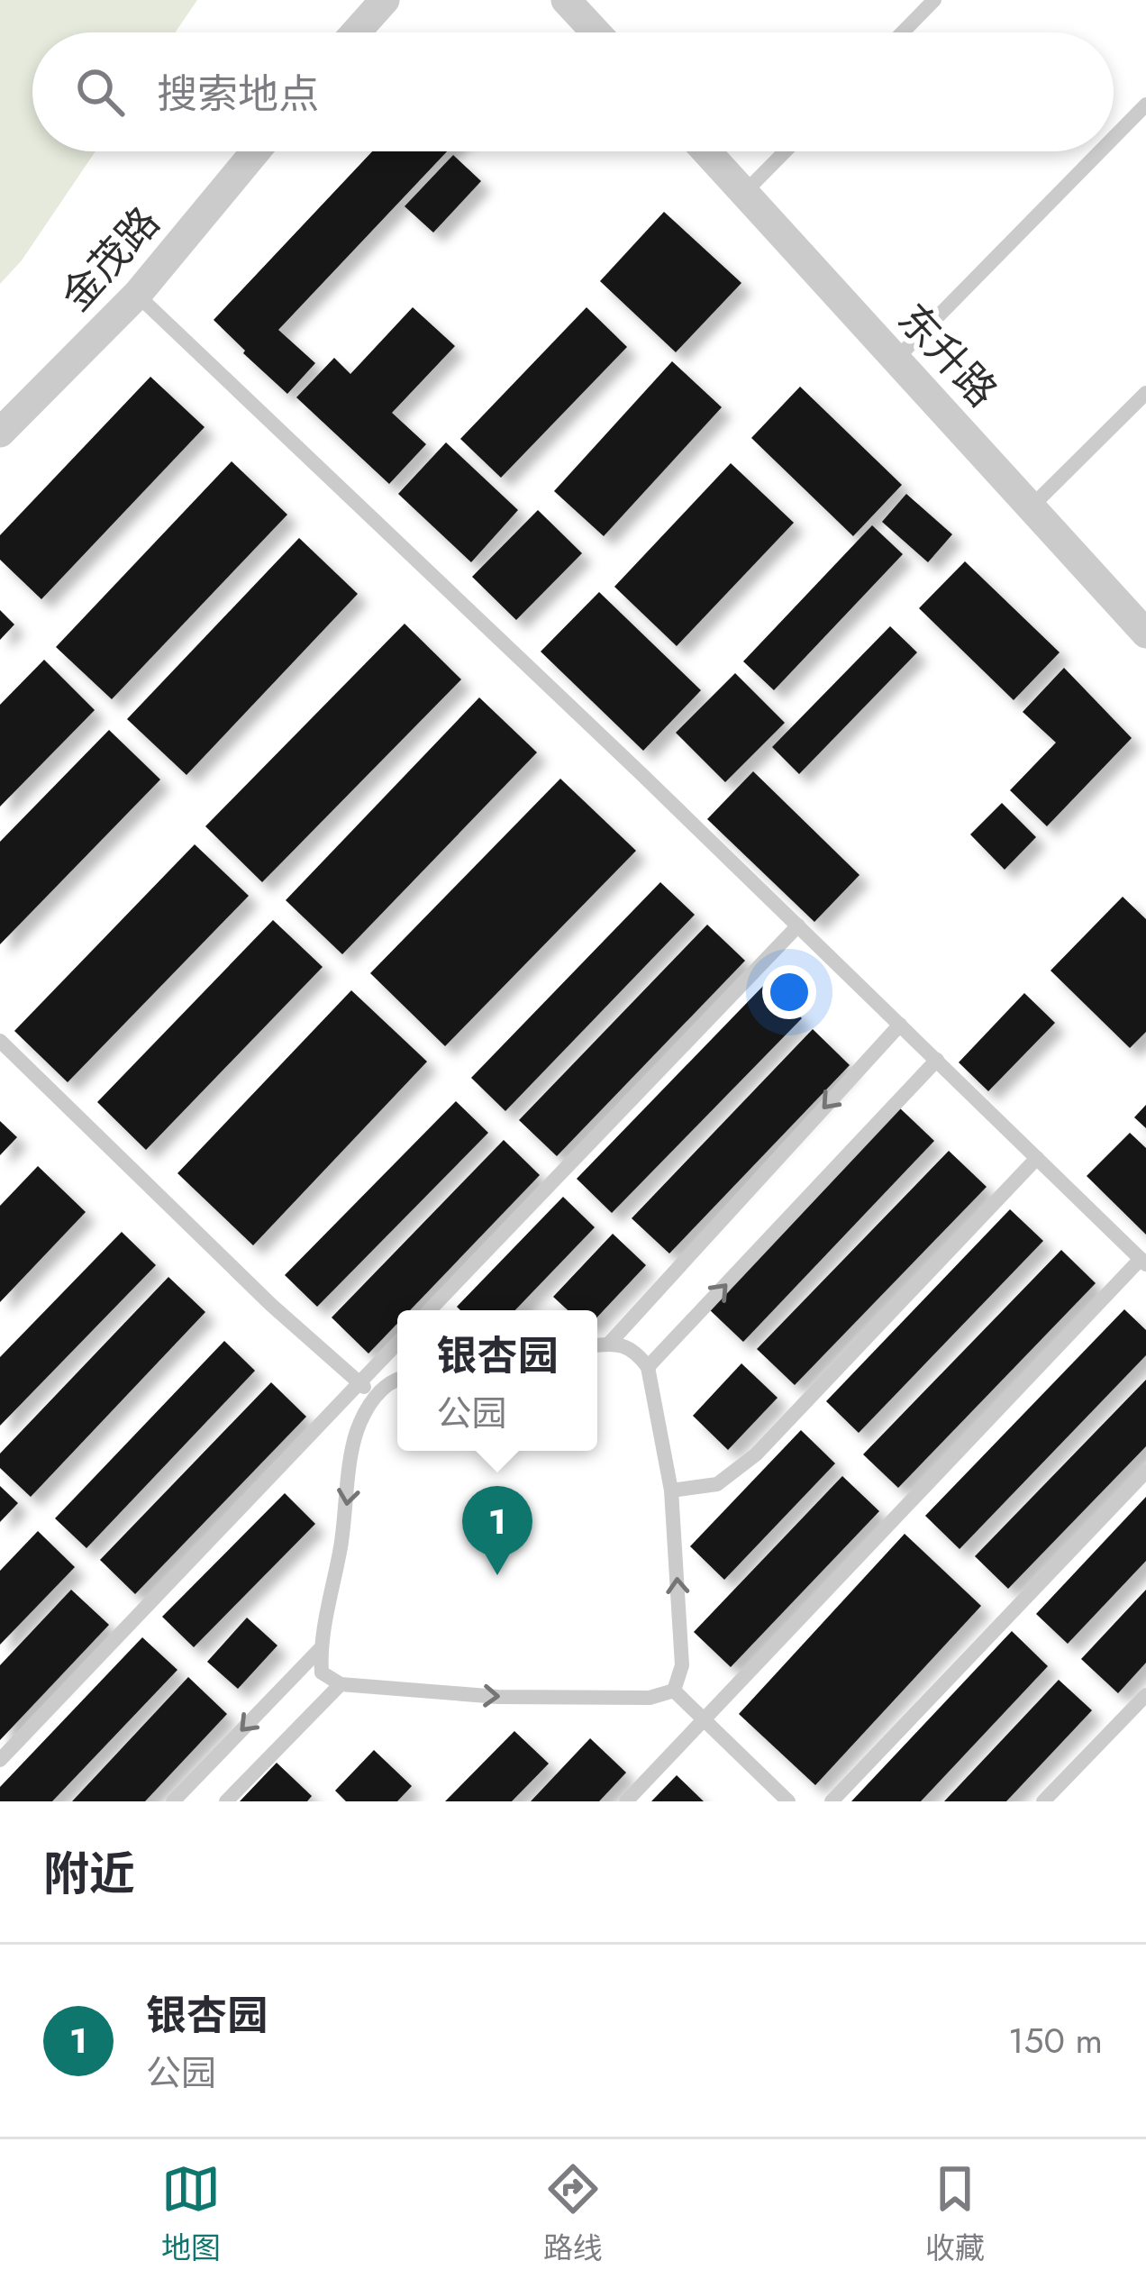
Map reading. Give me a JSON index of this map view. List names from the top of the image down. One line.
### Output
{"streets":{"street":["金茂路","东升路"]},"page":{"search":"搜索地点","popup":["银杏园","公园"],"pins":"1","heading":"附近","list":[{"mark":"1","name":"银杏园","note":"公园","value":"150 m"}],"nav":["地图","路线","收藏"]}}
